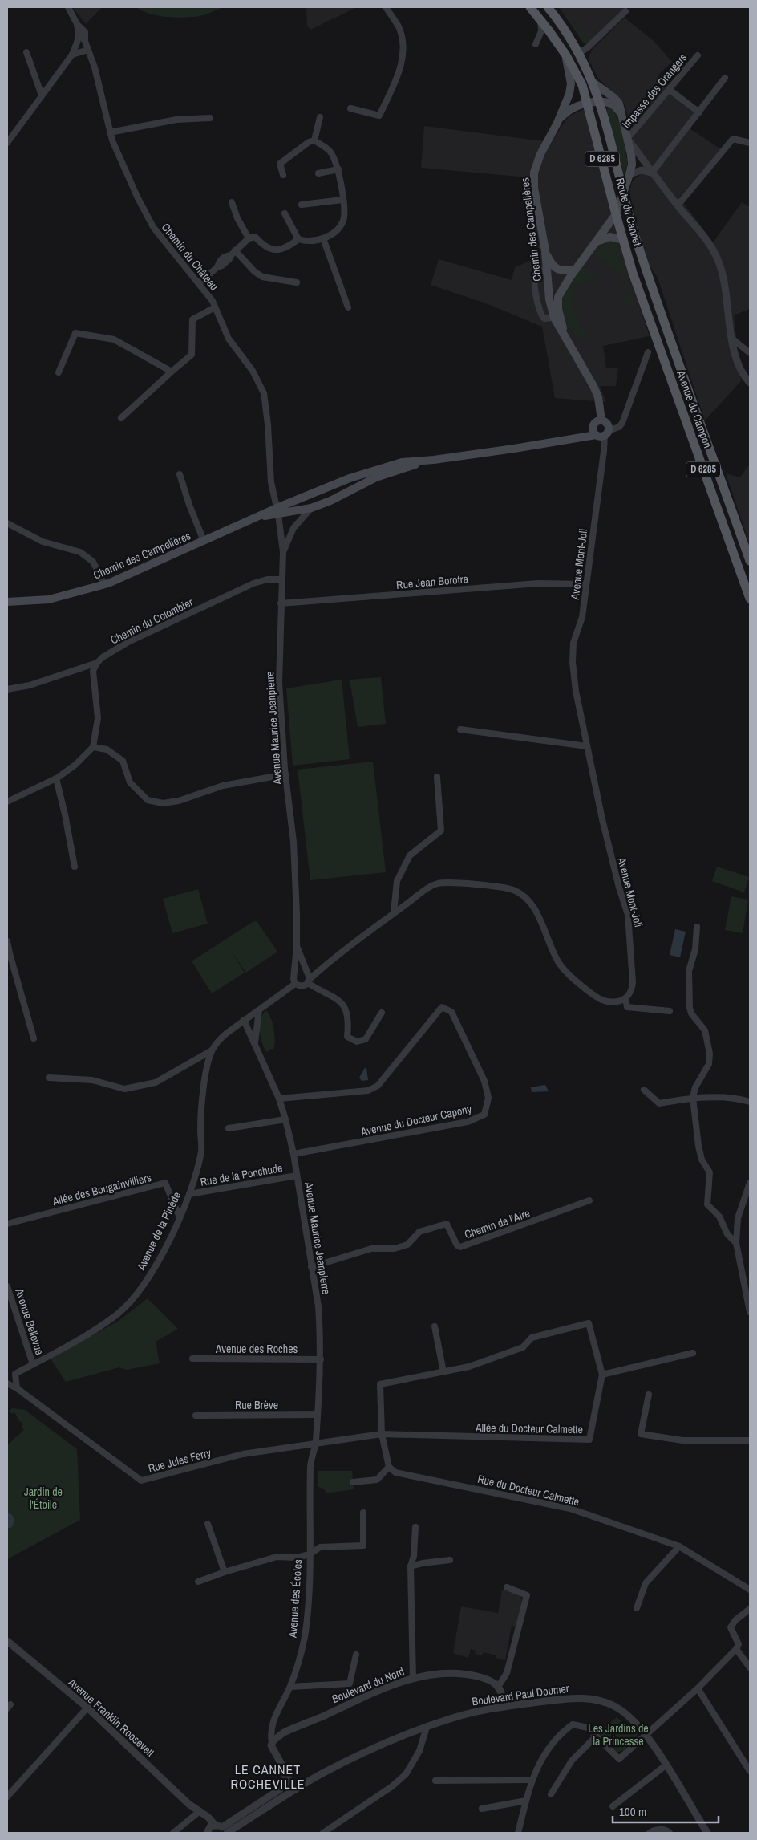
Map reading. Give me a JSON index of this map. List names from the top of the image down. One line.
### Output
{"streets":{"main road":["D 6285","Route du Cannet","Chemin des Campelières","Avenue du Campon"],"street":["Impasse des Orangers","Chemin du Château","Avenue Mont-Joli","Rue Jean Borotra","Chemin du Colombier","Avenue Maurice Jeanpierre","Avenue du Docteur Capony","Rue de la Ponchude","Allée des Bougainvilliers","Chemin de l'Aire","Avenue de la Pinède","Avenue Bellevue","Avenue des Roches","Rue Brève","Allée du Docteur Calmette","Rue Jules Ferry","Rue du Docteur Calmette","Avenue des Écoles","Boulevard du Nord","Boulevard Paul Doumer","Avenue Franklin Roosevelt"]},"crossings":[["Impasse des Orangers","Chemin des Campelières"],["Route du Cannet","Chemin des Campelières"],["Route du Cannet","Avenue du Campon"],["Chemin des Campelières","Chemin du Château"],["Chemin des Campelières","Avenue Mont-Joli"],["Chemin des Campelières","Avenue Maurice Jeanpierre"],["Chemin du Château","Avenue Maurice Jeanpierre"],["Avenue Mont-Joli","Rue Jean Borotra"],["Rue Jean Borotra","Avenue Maurice Jeanpierre"],["Chemin du Colombier","Avenue Maurice Jeanpierre"],["Avenue Maurice Jeanpierre","Avenue du Docteur Capony"],["Avenue Maurice Jeanpierre","Rue de la Ponchude"],["Avenue Maurice Jeanpierre","Chemin de l'Aire"],["Avenue Maurice Jeanpierre","Avenue de la Pinède"],["Avenue Maurice Jeanpierre","Avenue des Roches"],["Avenue Maurice Jeanpierre","Rue Brève"],["Avenue Maurice Jeanpierre","Rue Jules Ferry"],["Avenue Maurice Jeanpierre","Avenue des Écoles"],["Rue de la Ponchude","Avenue de la Pinède"],["Allée des Bougainvilliers","Avenue de la Pinède"],["Avenue de la Pinède","Avenue Bellevue"],["Rue Jules Ferry","Avenue des Écoles"],["Avenue des Écoles","Boulevard du Nord"],["Avenue des Écoles","Boulevard Paul Doumer"],["Boulevard Paul Doumer","Avenue Franklin Roosevelt"]],"districts":["LE CANNET ROCHEVILLE"],"parks":["Jardin de l'Étoile","Les Jardins de la Princesse"],"scale_bar":"100 m"}
